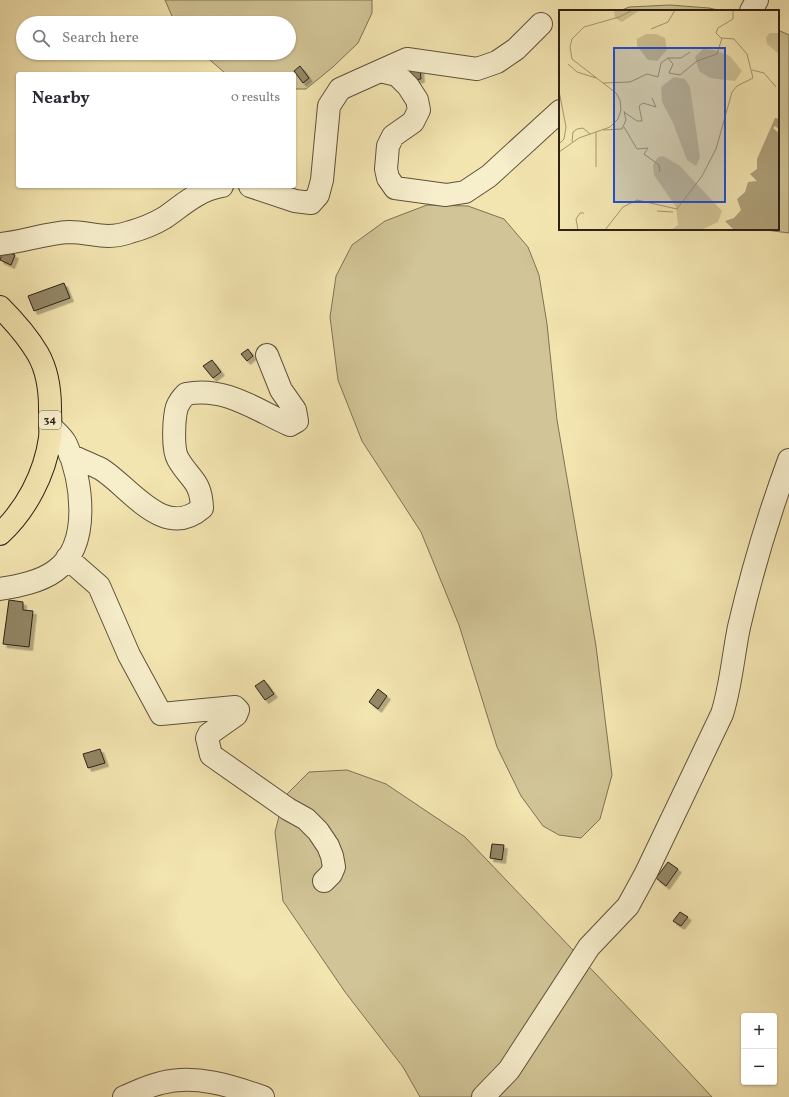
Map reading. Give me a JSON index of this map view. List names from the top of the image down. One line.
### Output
{"streets":{"main road":["34"]},"page":{"search":"Search here","heading":["Nearby","0 results"],"map_buttons":["+","−"]}}
